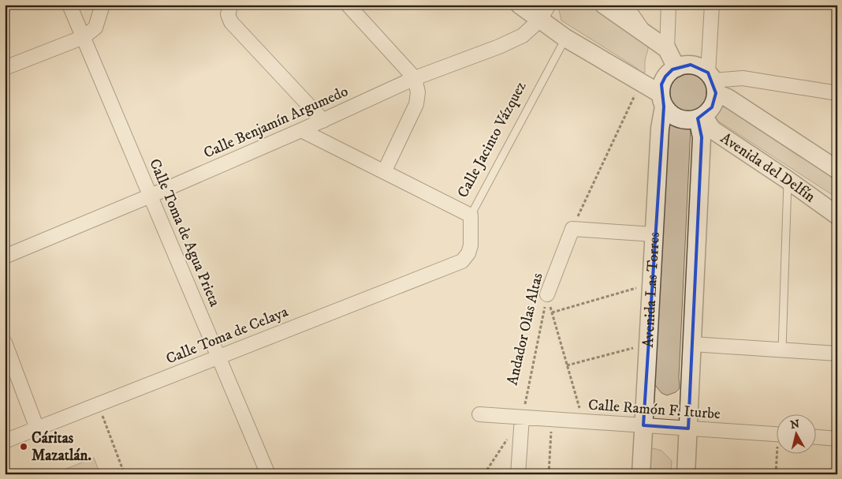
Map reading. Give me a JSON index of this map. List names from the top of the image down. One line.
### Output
{"streets":{"street":["Calle Benjamín Argumedo","Calle Jacinto Vázquez","Avenida del Delfín","Calle Toma de Agua Prieta","Avenida Las Torres","Andador Olas Altas","Calle Toma de Celaya","Calle Ramón F. Iturbe"]},"crossings":[["Calle Benjamín Argumedo","Calle Jacinto Vázquez"],["Calle Benjamín Argumedo","Calle Toma de Agua Prieta"],["Calle Jacinto Vázquez","Calle Toma de Celaya"],["Avenida del Delfín","Avenida Las Torres"],["Calle Toma de Agua Prieta","Calle Toma de Celaya"],["Avenida Las Torres","Calle Ramón F. Iturbe"],["Andador Olas Altas","Calle Ramón F. Iturbe"]],"places":["Cáritas Mazatlán."],"north":"top"}
